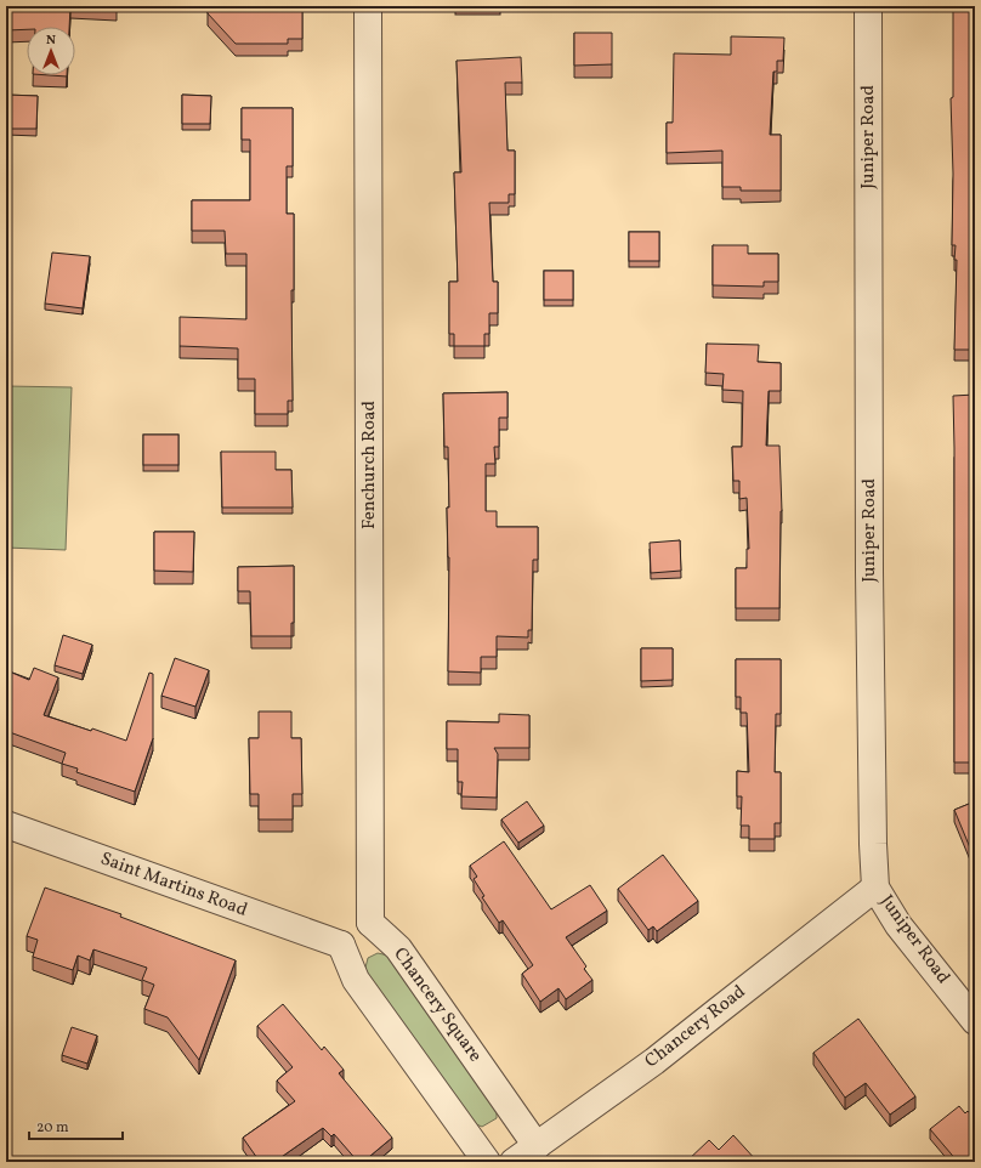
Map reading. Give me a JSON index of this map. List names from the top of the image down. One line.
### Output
{"streets":{"street":["Juniper Road","Fenchurch Road","Saint Martins Road","Chancery Square","Chancery Road"]},"crossings":[["Juniper Road","Chancery Road"],["Fenchurch Road","Chancery Square"],["Chancery Square","Chancery Road"]],"scale_bar":"20 m","north":"top"}
